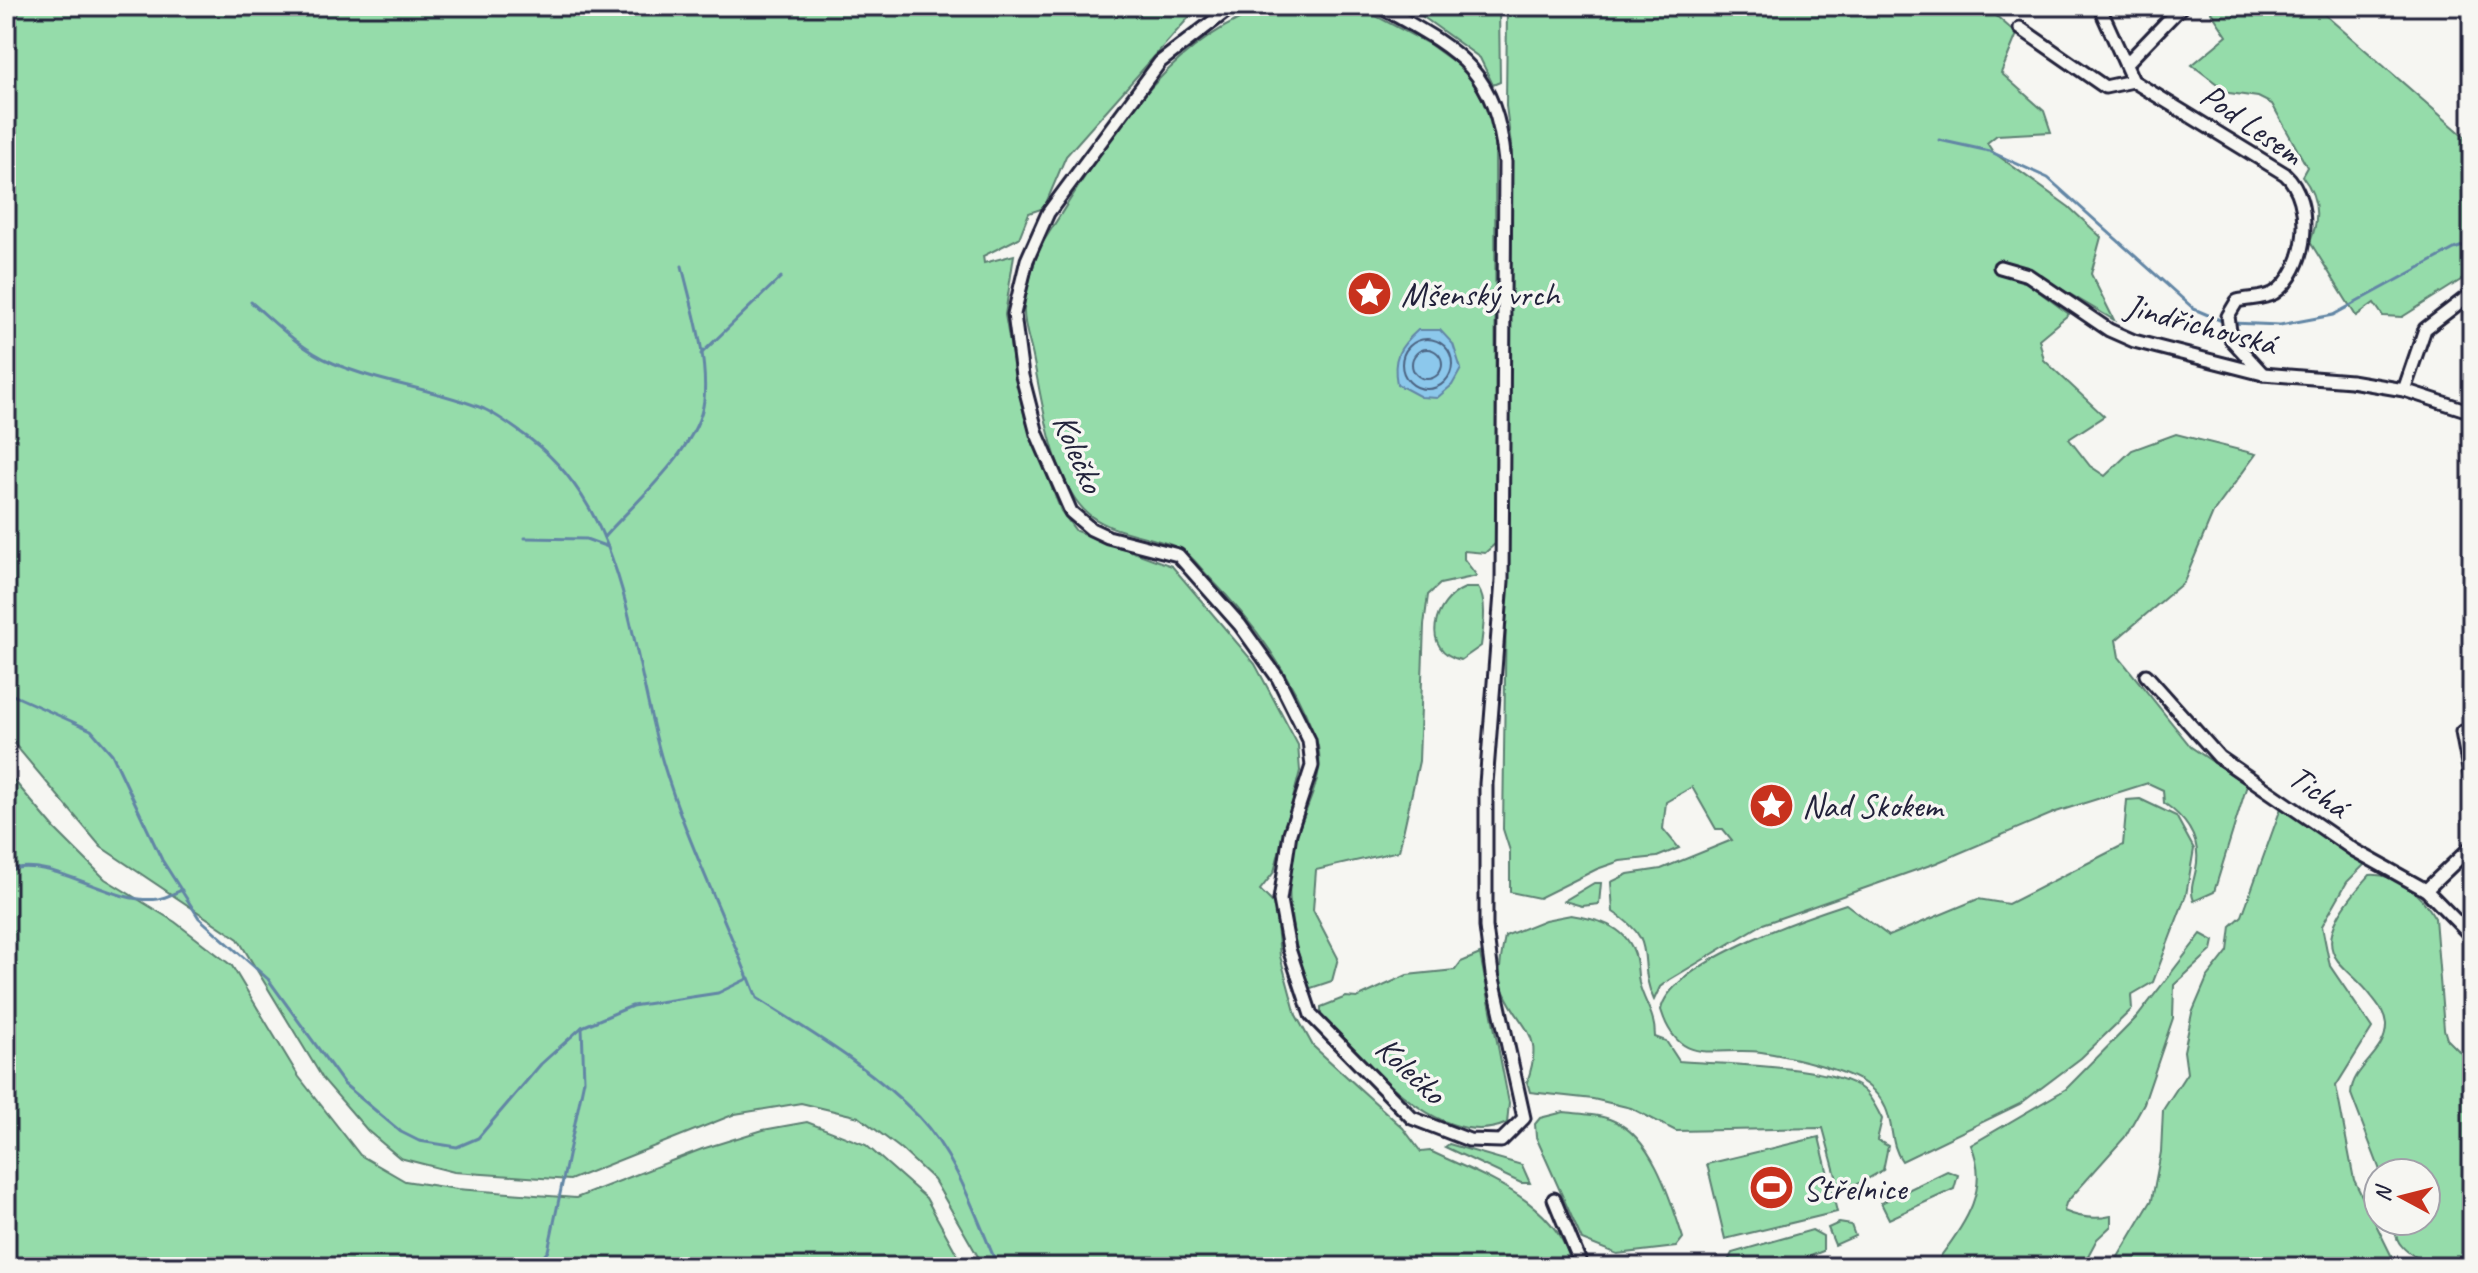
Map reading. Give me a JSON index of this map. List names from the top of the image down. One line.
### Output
{"streets":{"street":["Pod Lesem","Jindřichovská","Kolečko","Tichá"]},"crossings":[["Pod Lesem","Jindřichovská"]],"places":{"place":["Mšenský vrch","Nad Skokem"],"sports":["Střelnice"]},"north":"left"}
